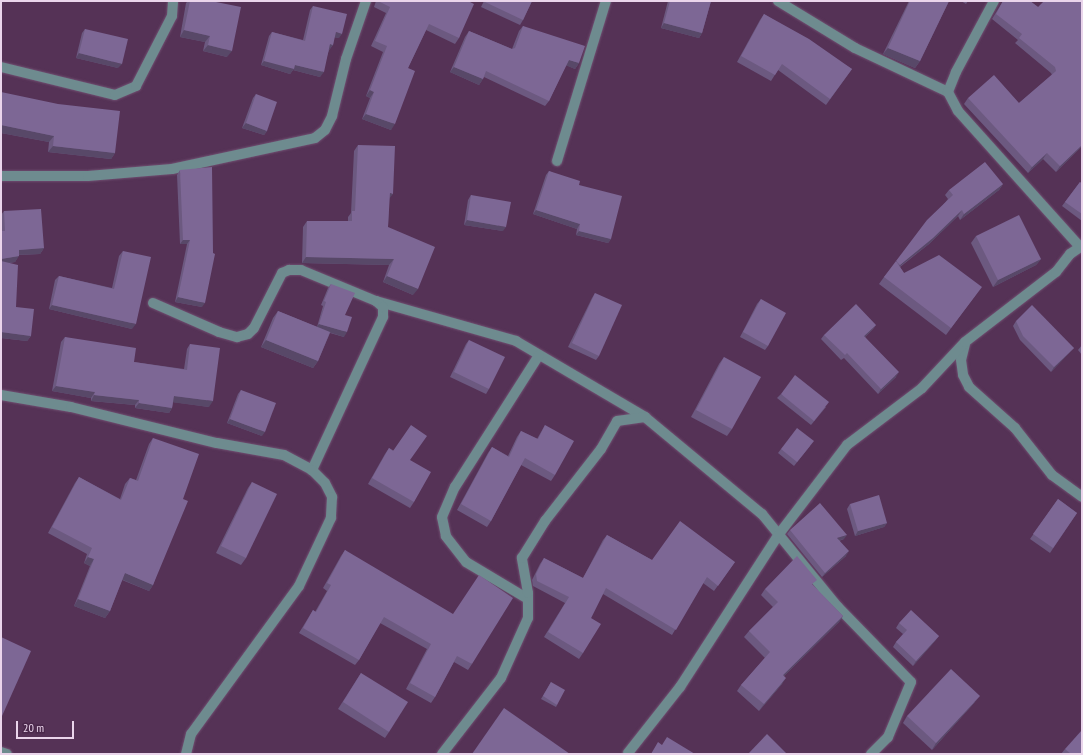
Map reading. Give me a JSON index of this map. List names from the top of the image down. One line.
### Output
{"scale_bar":"20 m"}
